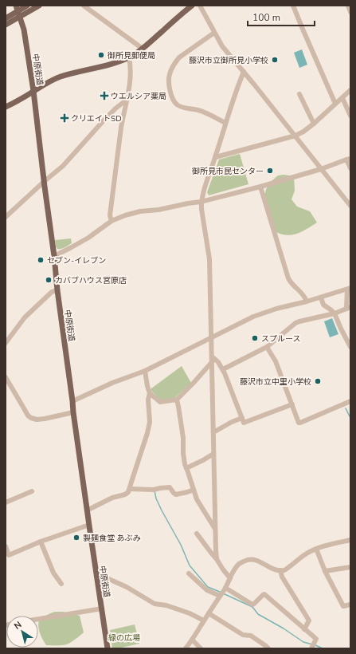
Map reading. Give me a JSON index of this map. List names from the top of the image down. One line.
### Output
{"streets":{"main road":["中原街道"]},"parks":["緑の広場"],"places":{"other":["御所見郵便局","藤沢市立御所見小学校","御所見市民センター","セブン-イレブン","カバブハウス宮原店","スプルース","藤沢市立中里小学校","製麺食堂 あぶみ"],"health":["ウエルシア薬局","クリエイトSD"]},"scale_bar":"100 m","north":"top left"}
